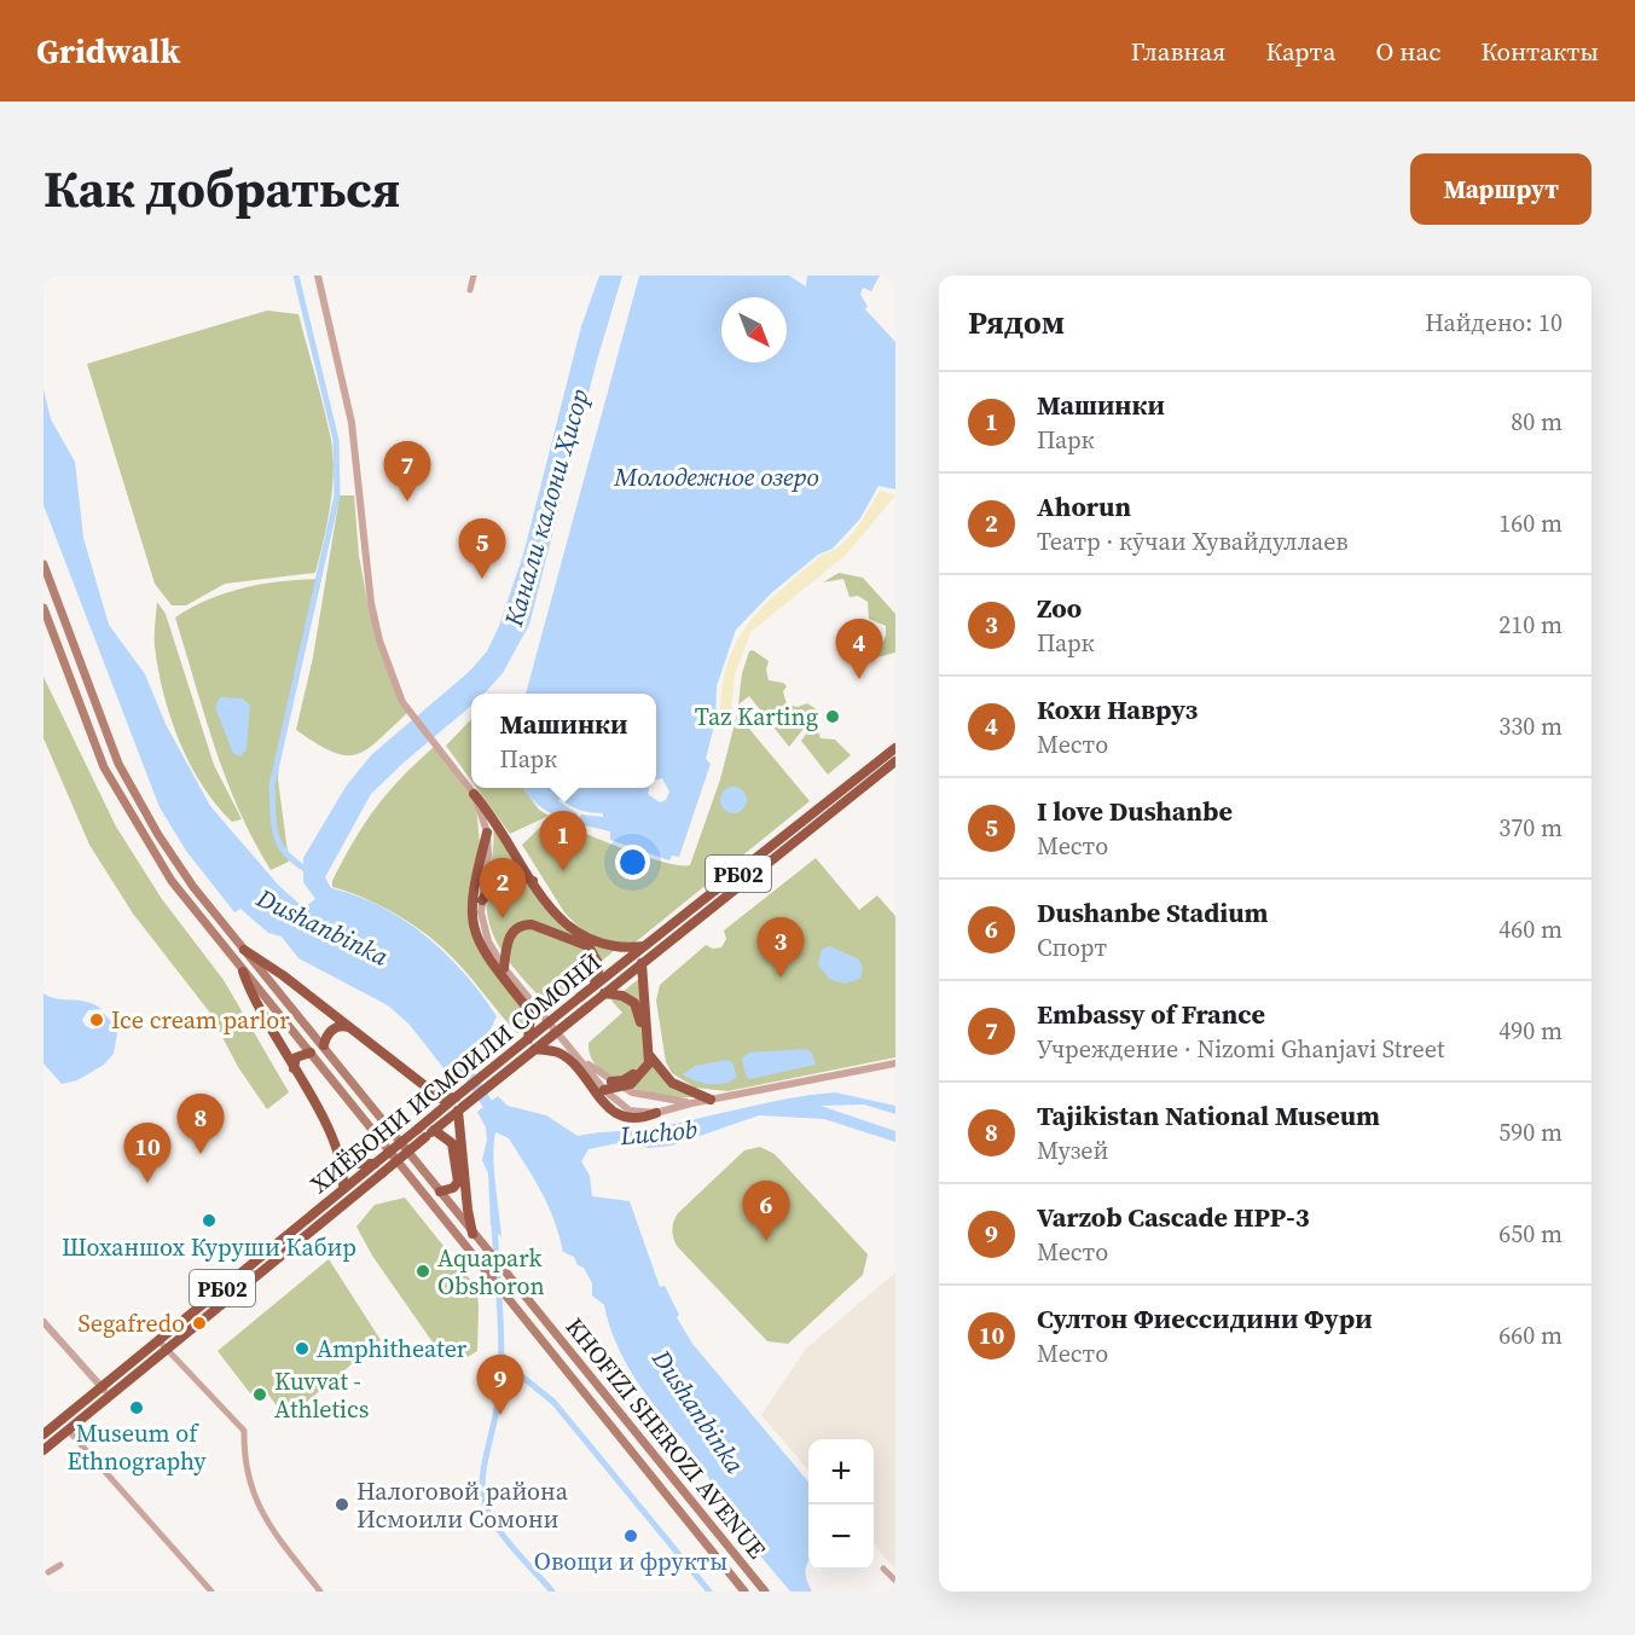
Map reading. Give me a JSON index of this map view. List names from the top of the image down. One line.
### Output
{"streets":{"highway":["РБ02","ХИЁБОНИ ИСМОИЛИ СОМОНӢ"],"main road":["KHOFIZI SHEROZI AVENUE"]},"crossings":[["РБ02","ХИЁБОНИ ИСМОИЛИ СОМОНӢ"]],"water":["Молодежное озеро","Канали калони Ҳисор","Dushanbinka","Luchob"],"places":["Taz Karting","Ice cream parlor","Шоханшох Куруши Кабир","Aquapark Obshoron","Segafredo","Amphitheater","Kuvvat - Athletics","Museum of Ethnography","Налоговой района Исмоили Сомони","Овощи и фрукты"],"north":"bottom right","page":{"header":"Gridwalk","nav":["Главная","Карта","О нас","Контакты"],"title":"Как добраться","buttons":"Маршрут","heading":["Рядом","Найдено: 10"],"list":[{"mark":"1","name":"Машинки","note":"Парк","value":"80 m"},{"mark":"2","name":"Ahorun","note":"Театр · кӯчаи Хувайдуллаев","value":"160 m"},{"mark":"3","name":"Zoo","note":"Парк","value":"210 m"},{"mark":"4","name":"Кохи Навруз","note":"Место","value":"330 m"},{"mark":"5","name":"I love Dushanbe","note":"Место","value":"370 m"},{"mark":"6","name":"Dushanbe Stadium","note":"Спорт","value":"460 m"},{"mark":"7","name":"Embassy of France","note":"Учреждение · Nizomi Ghanjavi Street","value":"490 m"},{"mark":"8","name":"Tajikistan National Museum","note":"Музей","value":"590 m"},{"mark":"9","name":"Varzob Cascade HPP-3","note":"Место","value":"650 m"},{"mark":"10","name":"Султон Фиессидини Фури","note":"Место","value":"660 m"}],"pins":["7","5","4","1","2","3","8","10","6","9"],"popup":["Машинки","Парк"],"map_buttons":["+","−"]}}
